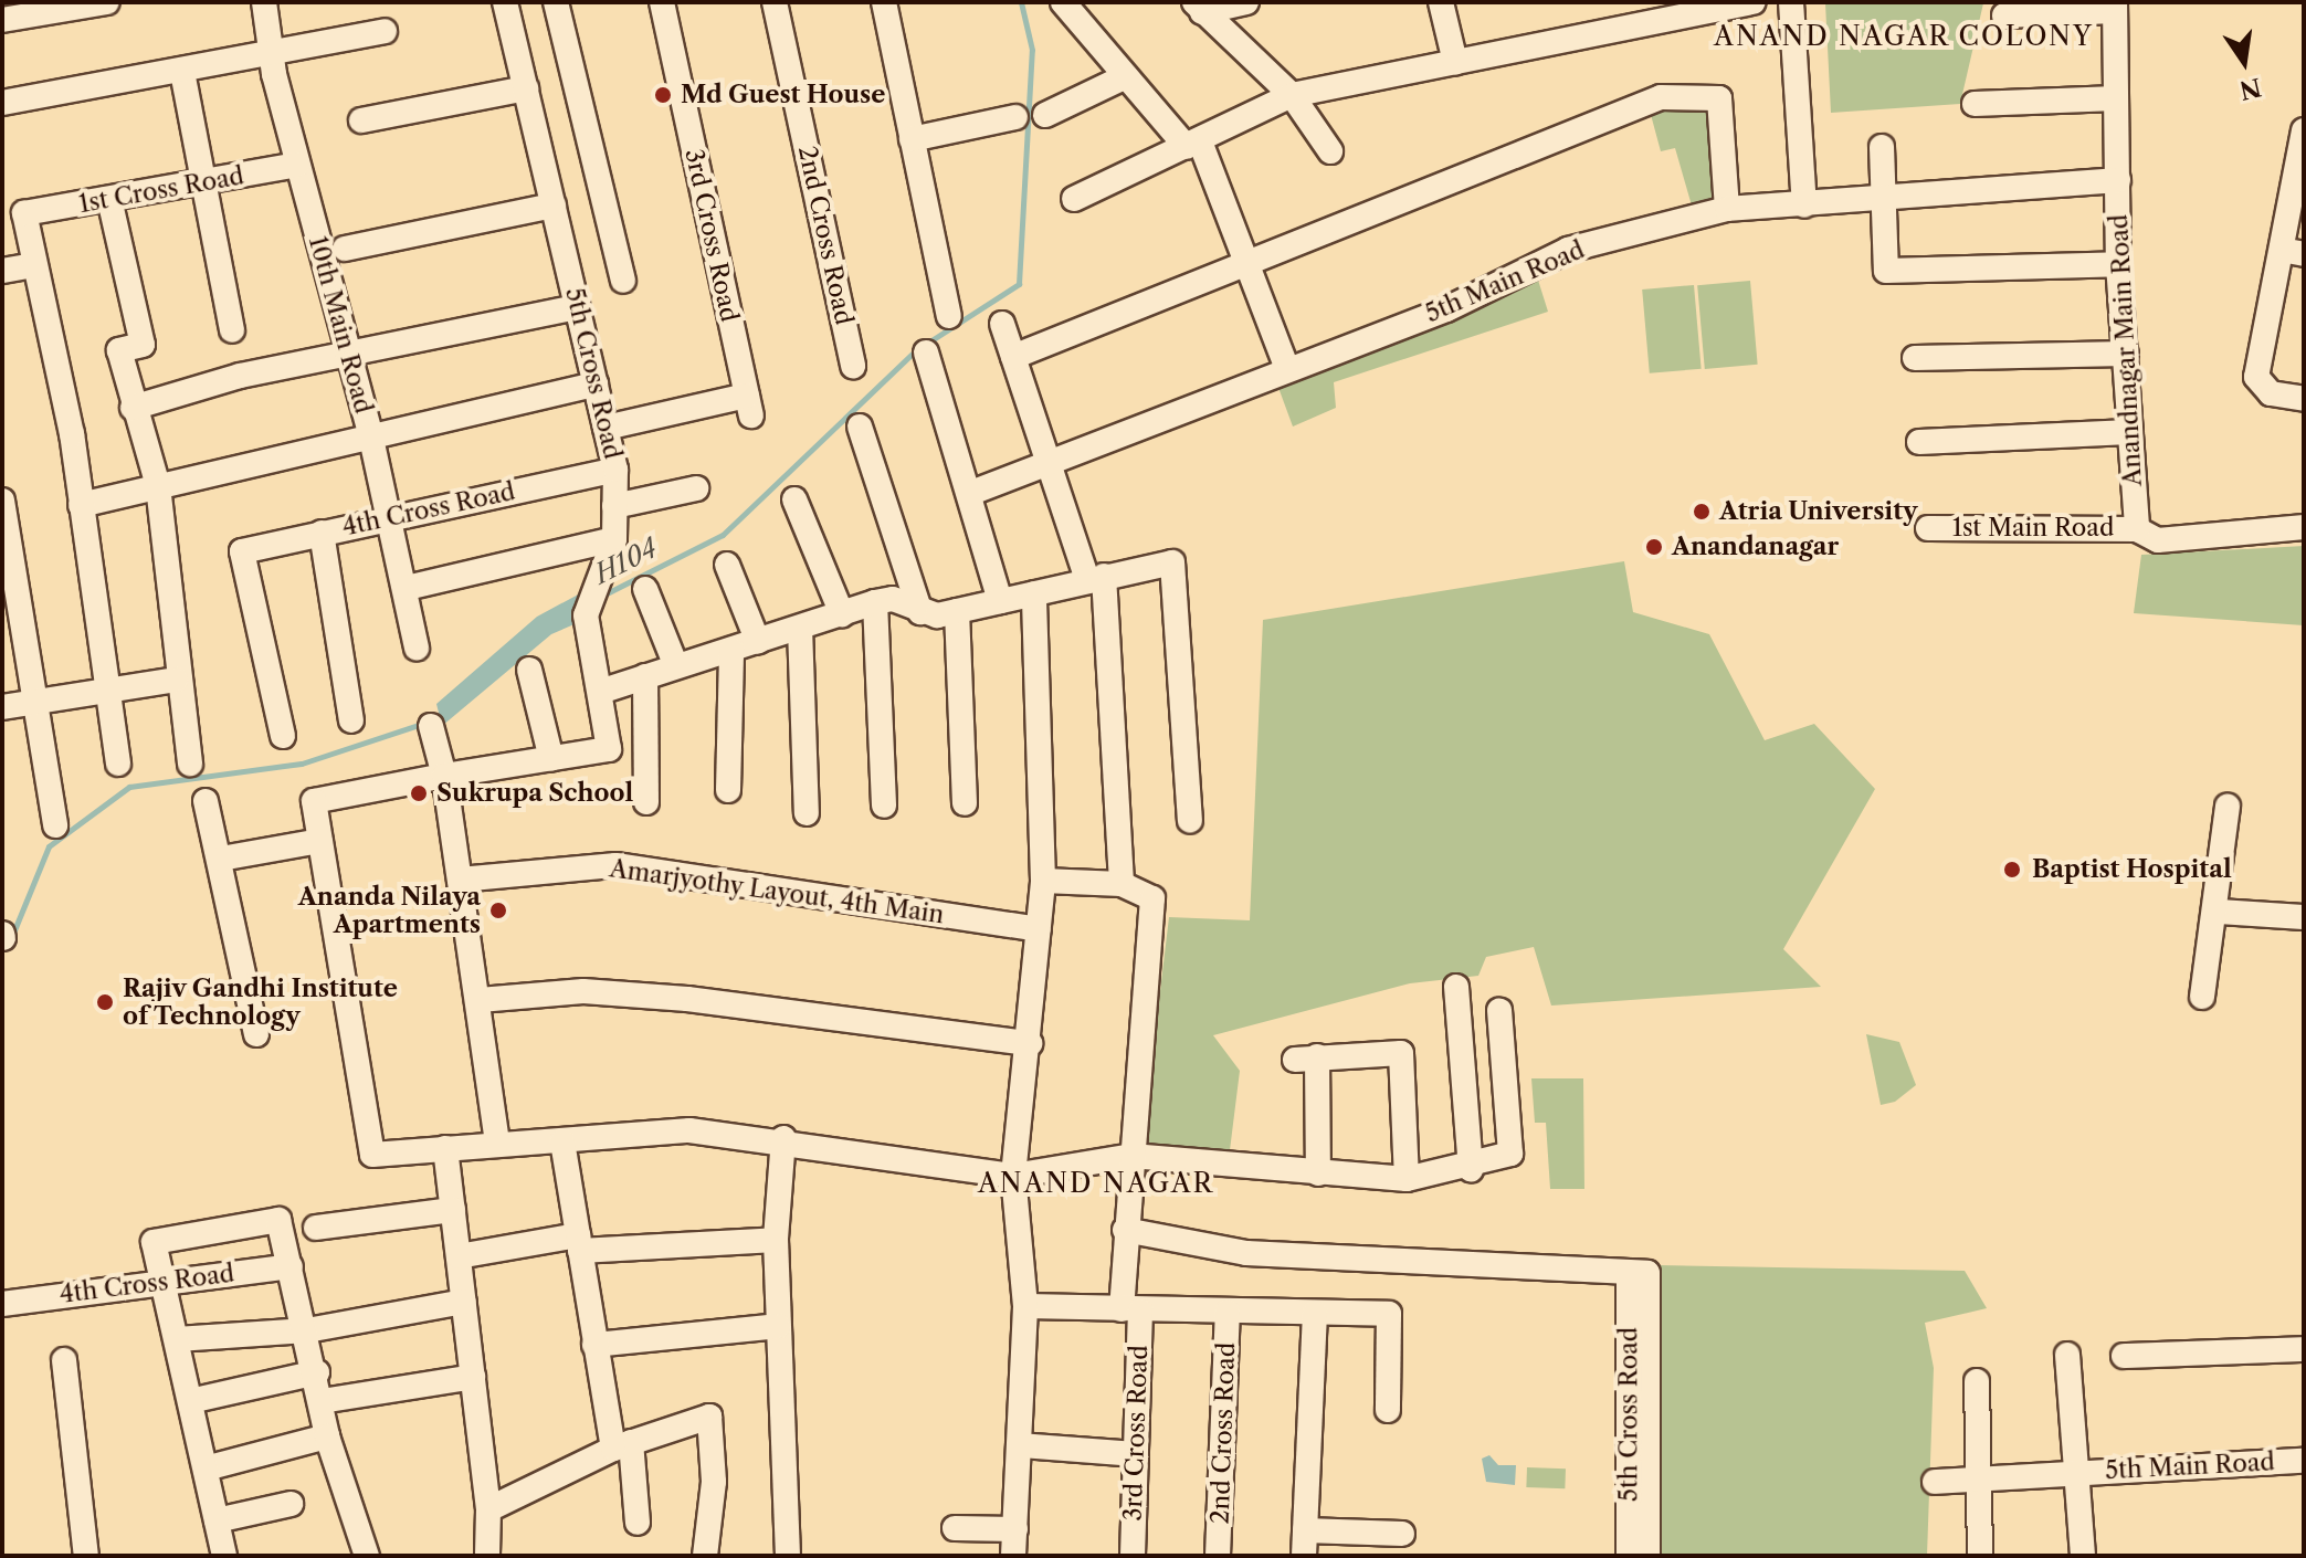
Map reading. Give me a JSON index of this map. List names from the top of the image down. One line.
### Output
{"streets":{"street":["1st Cross Road","3rd Cross Road","2nd Cross Road","5th Main Road","10th Main Road","Anandnagar Main Road","5th Cross Road","4th Cross Road","1st Main Road","Amarjyothy Layout, 4th Main"]},"crossings":[["1st Cross Road","10th Main Road"],["3rd Cross Road","5th Cross Road"],["5th Main Road","Anandnagar Main Road"],["10th Main Road","4th Cross Road"],["Anandnagar Main Road","1st Main Road"],["5th Cross Road","4th Cross Road"]],"districts":["ANAND NAGAR COLONY","ANAND NAGAR"],"water":["H104"],"places":["Md Guest House","Atria University","Anandanagar","Sukrupa School","Baptist Hospital","Ananda Nilaya Apartments","Rajiv Gandhi Institute of Technology"],"north":"bottom"}
